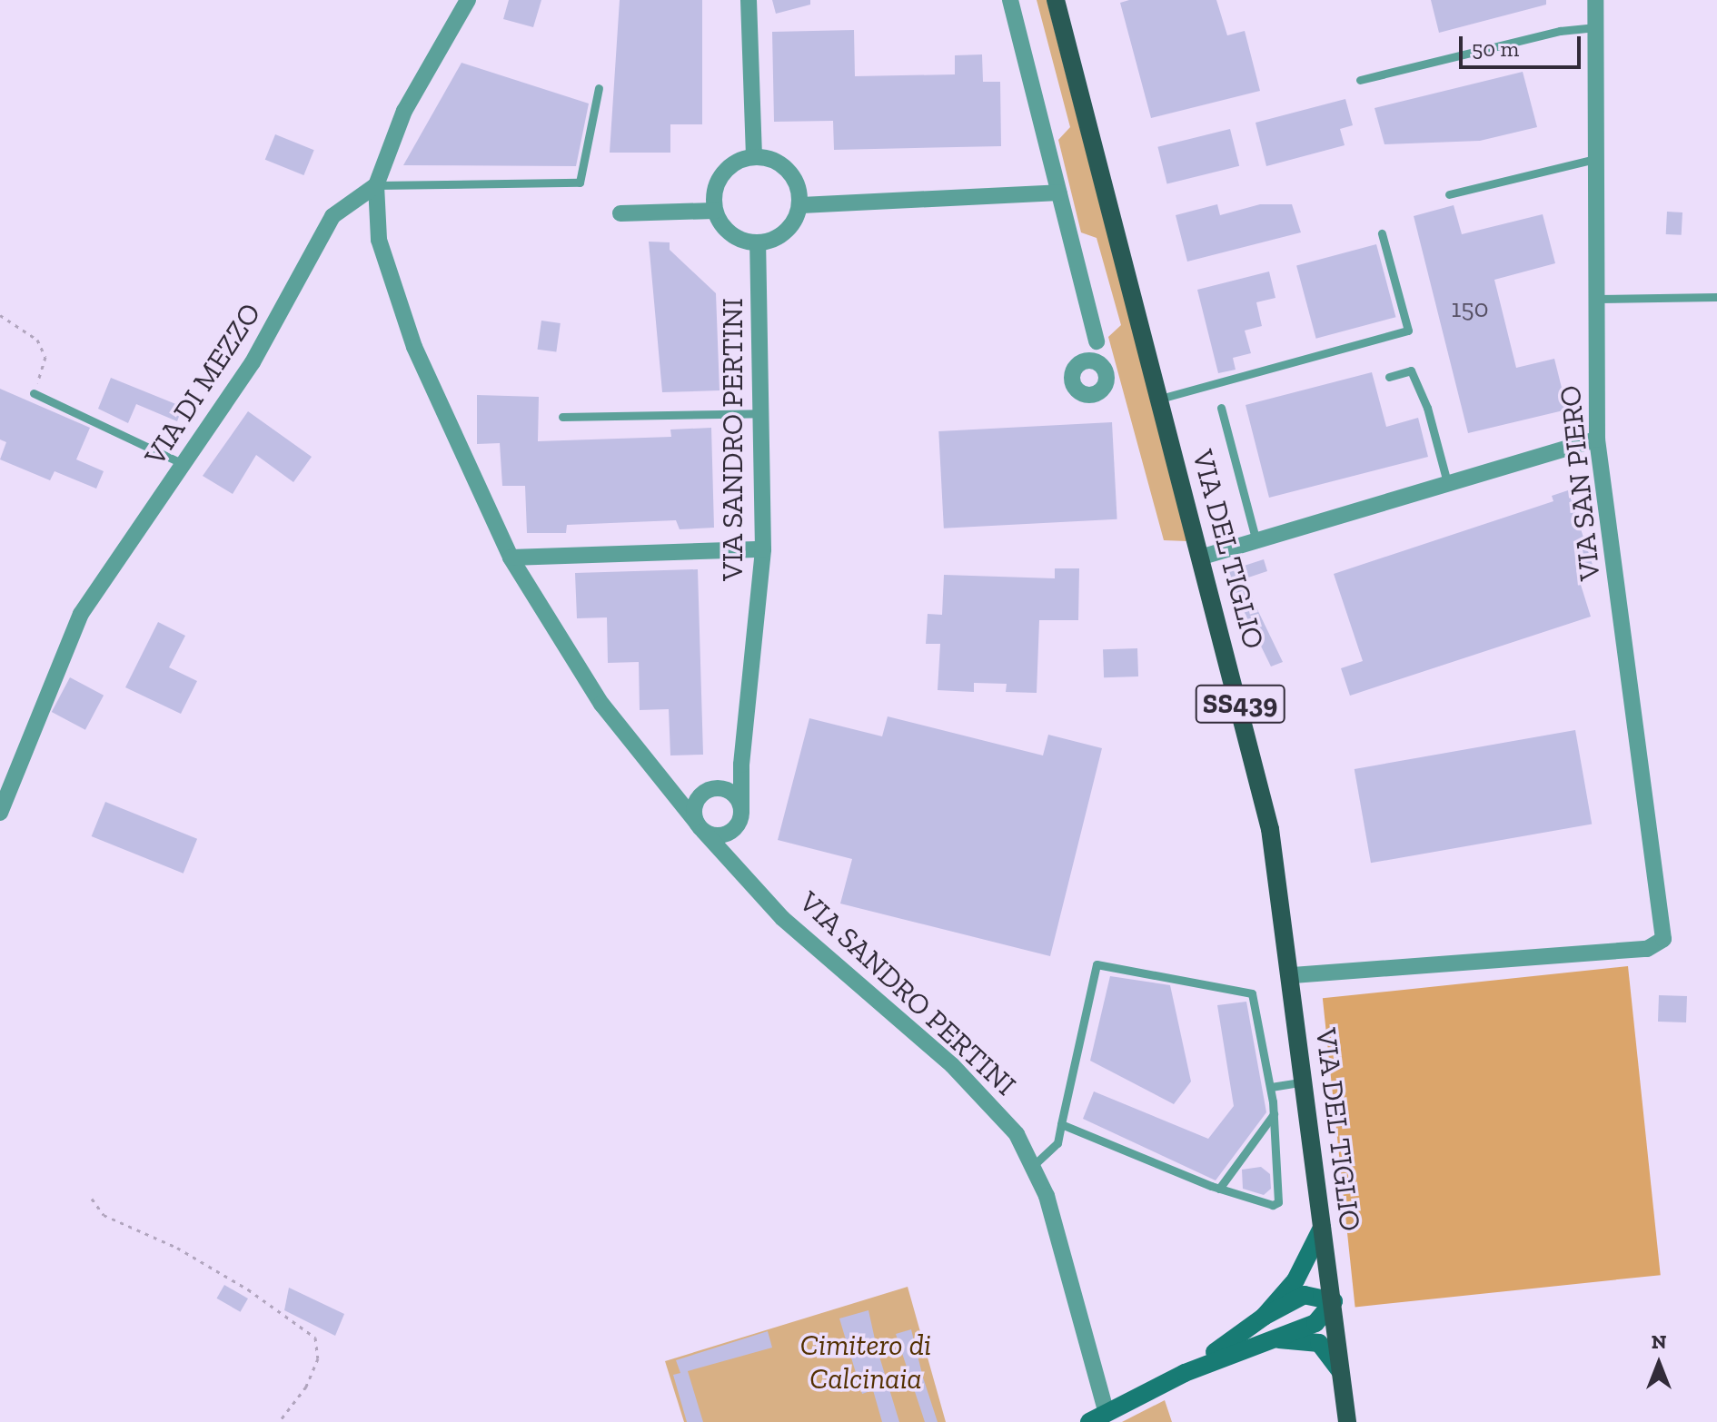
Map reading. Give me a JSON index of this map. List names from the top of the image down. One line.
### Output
{"streets":{"main road":["VIA DEL TIGLIO","SS439"],"street":["VIA DI MEZZO","VIA SANDRO PERTINI","VIA SAN PIERO"]},"crossings":[["VIA DI MEZZO","VIA SANDRO PERTINI"],["VIA SAN PIERO","VIA DEL TIGLIO"]],"parks":["Cimitero di Calcinaia"],"house_numbers":["150"],"scale_bar":"50 m","north":"top"}
